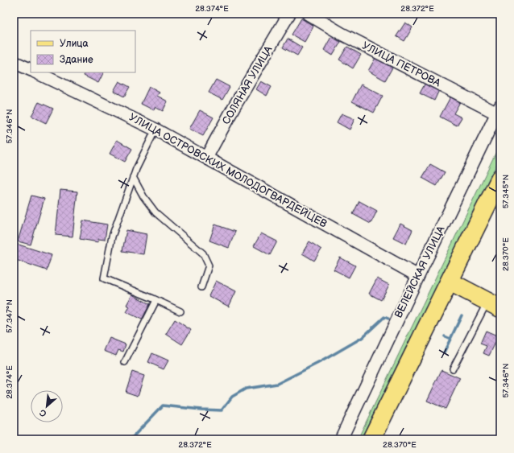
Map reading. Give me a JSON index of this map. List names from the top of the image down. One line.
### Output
{"streets":{"street":["УЛИЦА ПЕТРОВА","СОЛЯНАЯ УЛИЦА","УЛИЦА ОСТРОВСКИХ МОЛОДОГВАРДЕЙЦЕВ","ВЕЛЕЙСКАЯ УЛИЦА"]},"crossings":[["УЛИЦА ПЕТРОВА","ВЕЛЕЙСКАЯ УЛИЦА"],["СОЛЯНАЯ УЛИЦА","УЛИЦА ОСТРОВСКИХ МОЛОДОГВАРДЕЙЦЕВ"],["УЛИЦА ОСТРОВСКИХ МОЛОДОГВАРДЕЙЦЕВ","ВЕЛЕЙСКАЯ УЛИЦА"]],"legend":["Улица","Здание"],"north":"bottom left","coordinates":["28.374°E","28.372°E","57.346°N","57.345°N","28.370°E","57.347°N"]}
